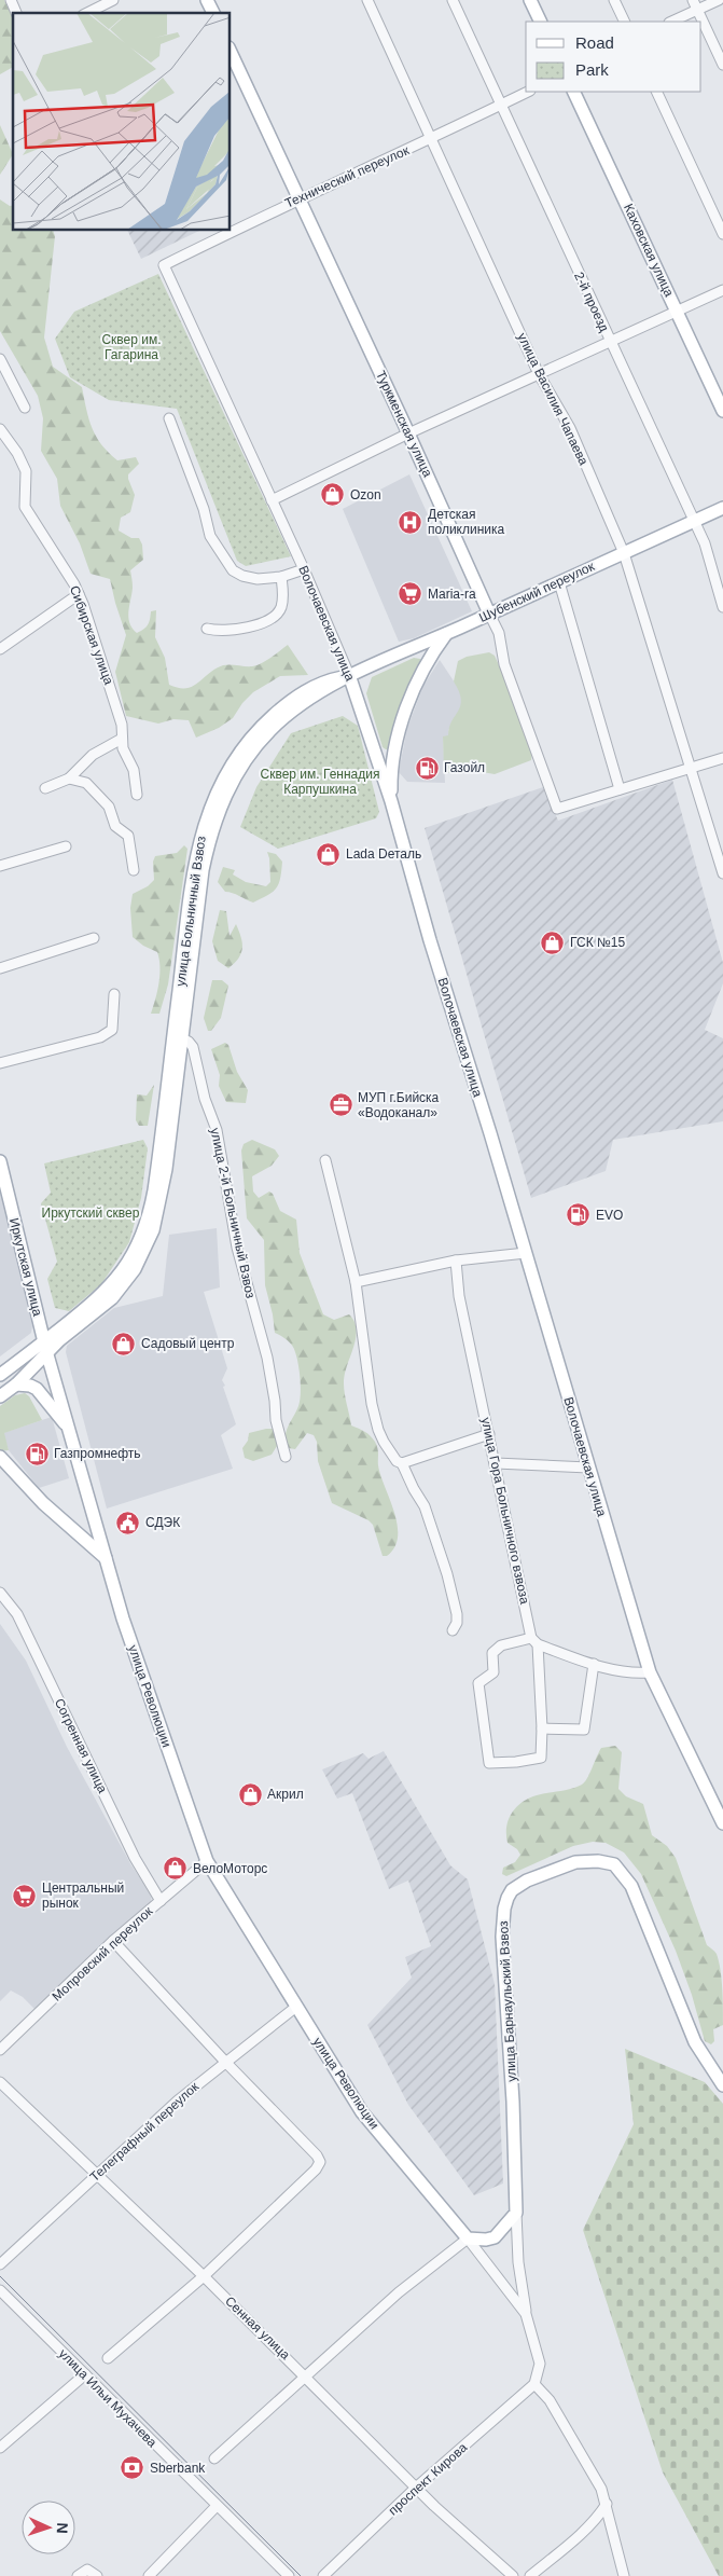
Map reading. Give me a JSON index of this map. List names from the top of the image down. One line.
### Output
{"streets":{"main road":["Каховская улица","Туркменская улица","Шубенский переулок","Волочаевская улица","улица Больничный Взвоз","Иркутская улица","улица Революции","улица Барнаульский Взвоз"],"street":["Технический переулок","2-й проезд","улица Василия Чапаева","Сибирская улица","улица 2-й Больничный Взвоз","улица Гора Больничного взвоза","Согренная улица","Мопровский переулок","Телеграфный переулок","Сенная улица","улица Ильи Мухачева","проспект Кирова"]},"crossings":[["Технический переулок","2-й проезд"],["Технический переулок","улица Василия Чапаева"],["Технический переулок","Туркменская улица"],["Технический переулок","Волочаевская улица"],["2-й проезд","Шубенский переулок"],["улица Василия Чапаева","Шубенский переулок"],["Туркменская улица","Шубенский переулок"],["Шубенский переулок","Волочаевская улица"],["Шубенский переулок","улица Больничный Взвоз"],["Волочаевская улица","улица Больничный Взвоз"],["улица Больничный Взвоз","улица 2-й Больничный Взвоз"],["улица Больничный Взвоз","Иркутская улица"],["улица Больничный Взвоз","улица Революции"],["Иркутская улица","улица Революции"],["улица Революции","Мопровский переулок"],["улица Революции","улица Барнаульский Взвоз"],["улица Революции","Телеграфный переулок"],["улица Революции","проспект Кирова"],["Согренная улица","Мопровский переулок"],["Телеграфный переулок","Сенная улица"],["Сенная улица","проспект Кирова"]],"parks":["Сквер им. Гагарина","Сквер им. Геннадия Карпушкина","Иркутский сквер"],"places":{"shop":["Ozon","Lada Dеталь","ГСК №15","Садовый центр","Акрил","ВелоМоторс"],"hospital":["Детская поликлиника"],"supermarket":["Maria-ra","Центральный рынок"],"fuel station":["Газойл","EVO","Газпромнефть"],"office":["МУП г.Бийска «Водоканал»"],"public building":["СДЭК"],"bank":["Sberbank"]},"legend":["Road","Park"],"north":"right"}
